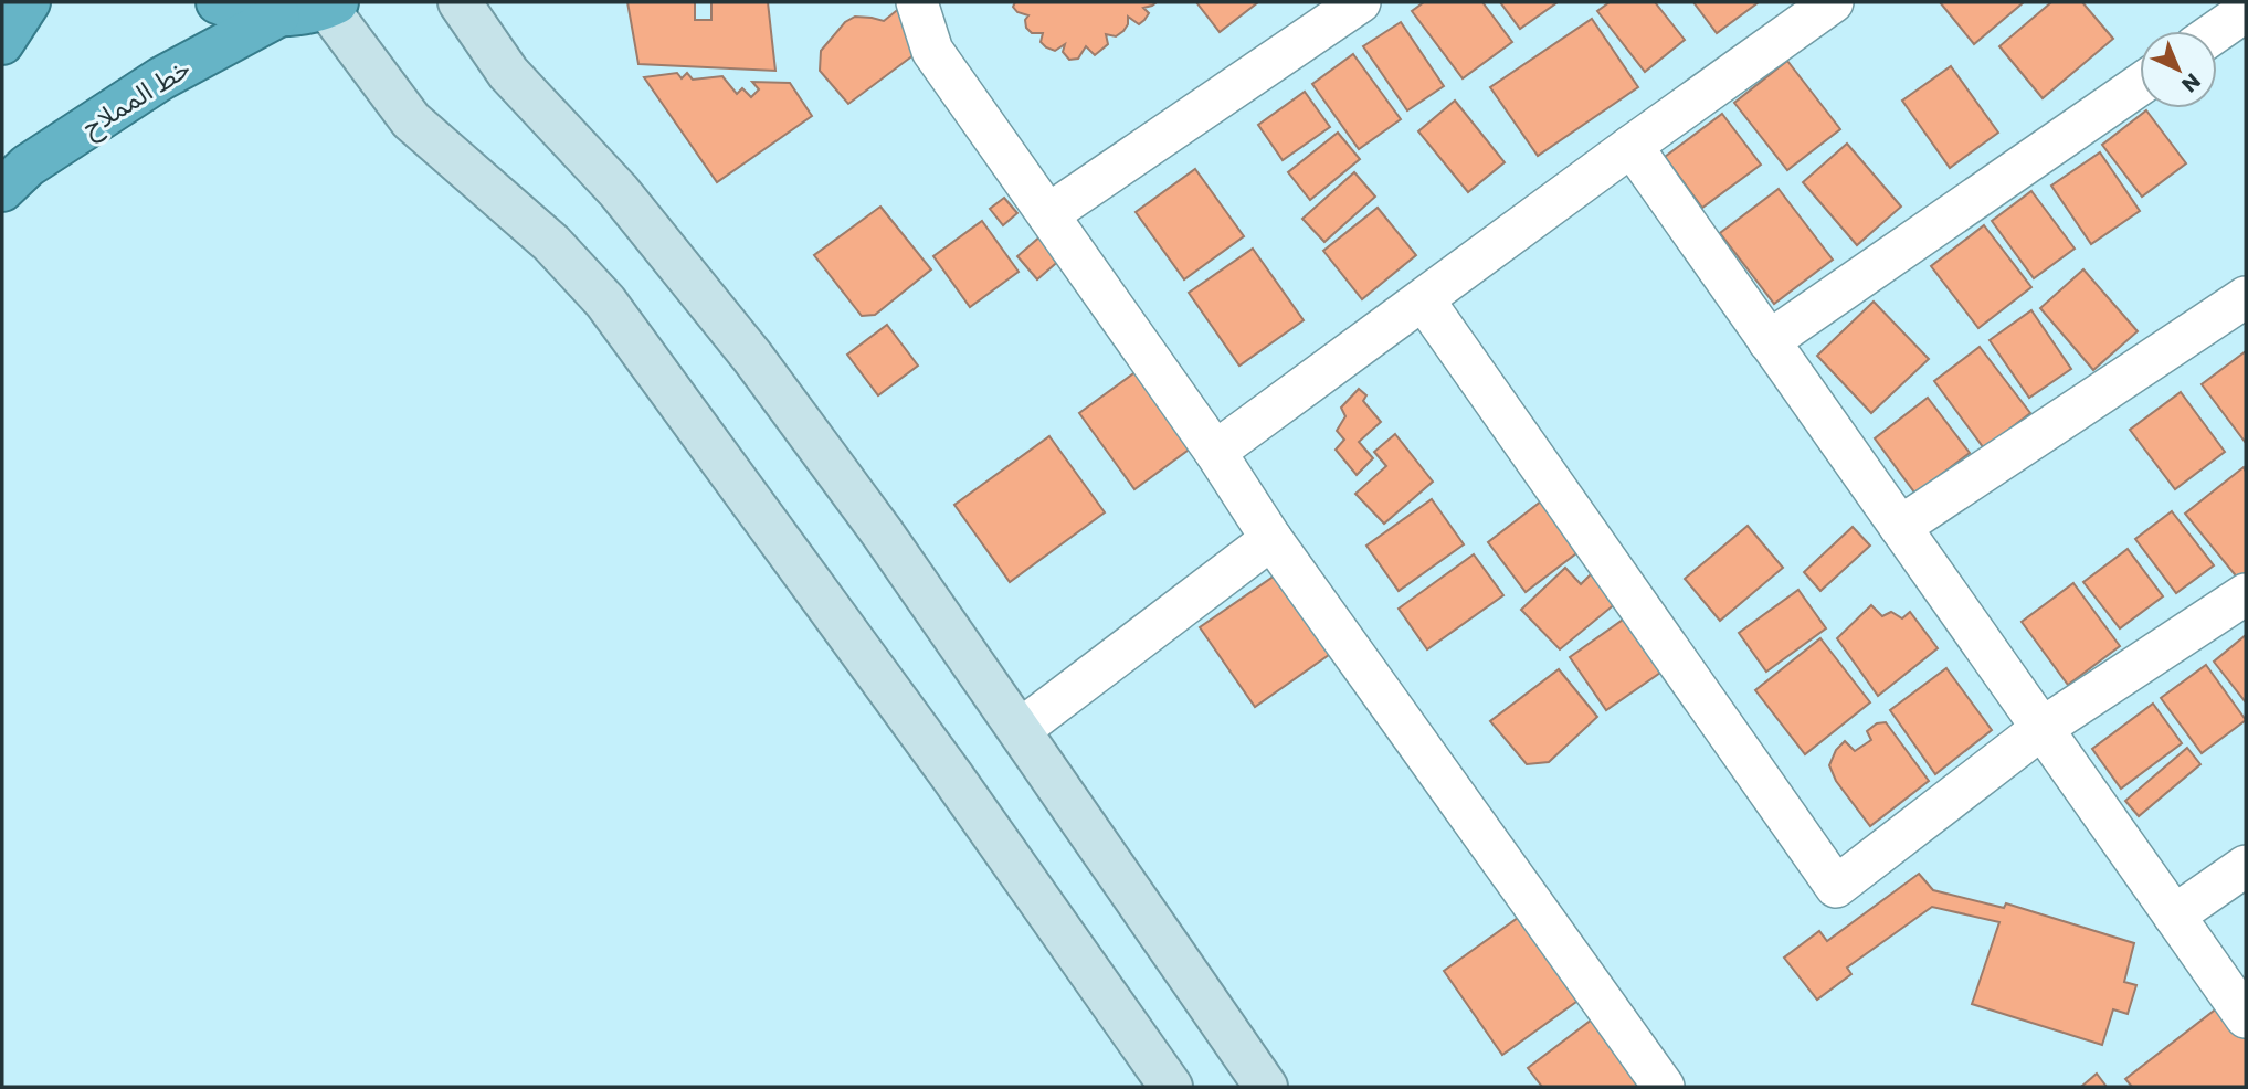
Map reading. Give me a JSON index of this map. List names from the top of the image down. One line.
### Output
{"streets":{"highway":["خط المملاح"]},"north":"bottom right"}
